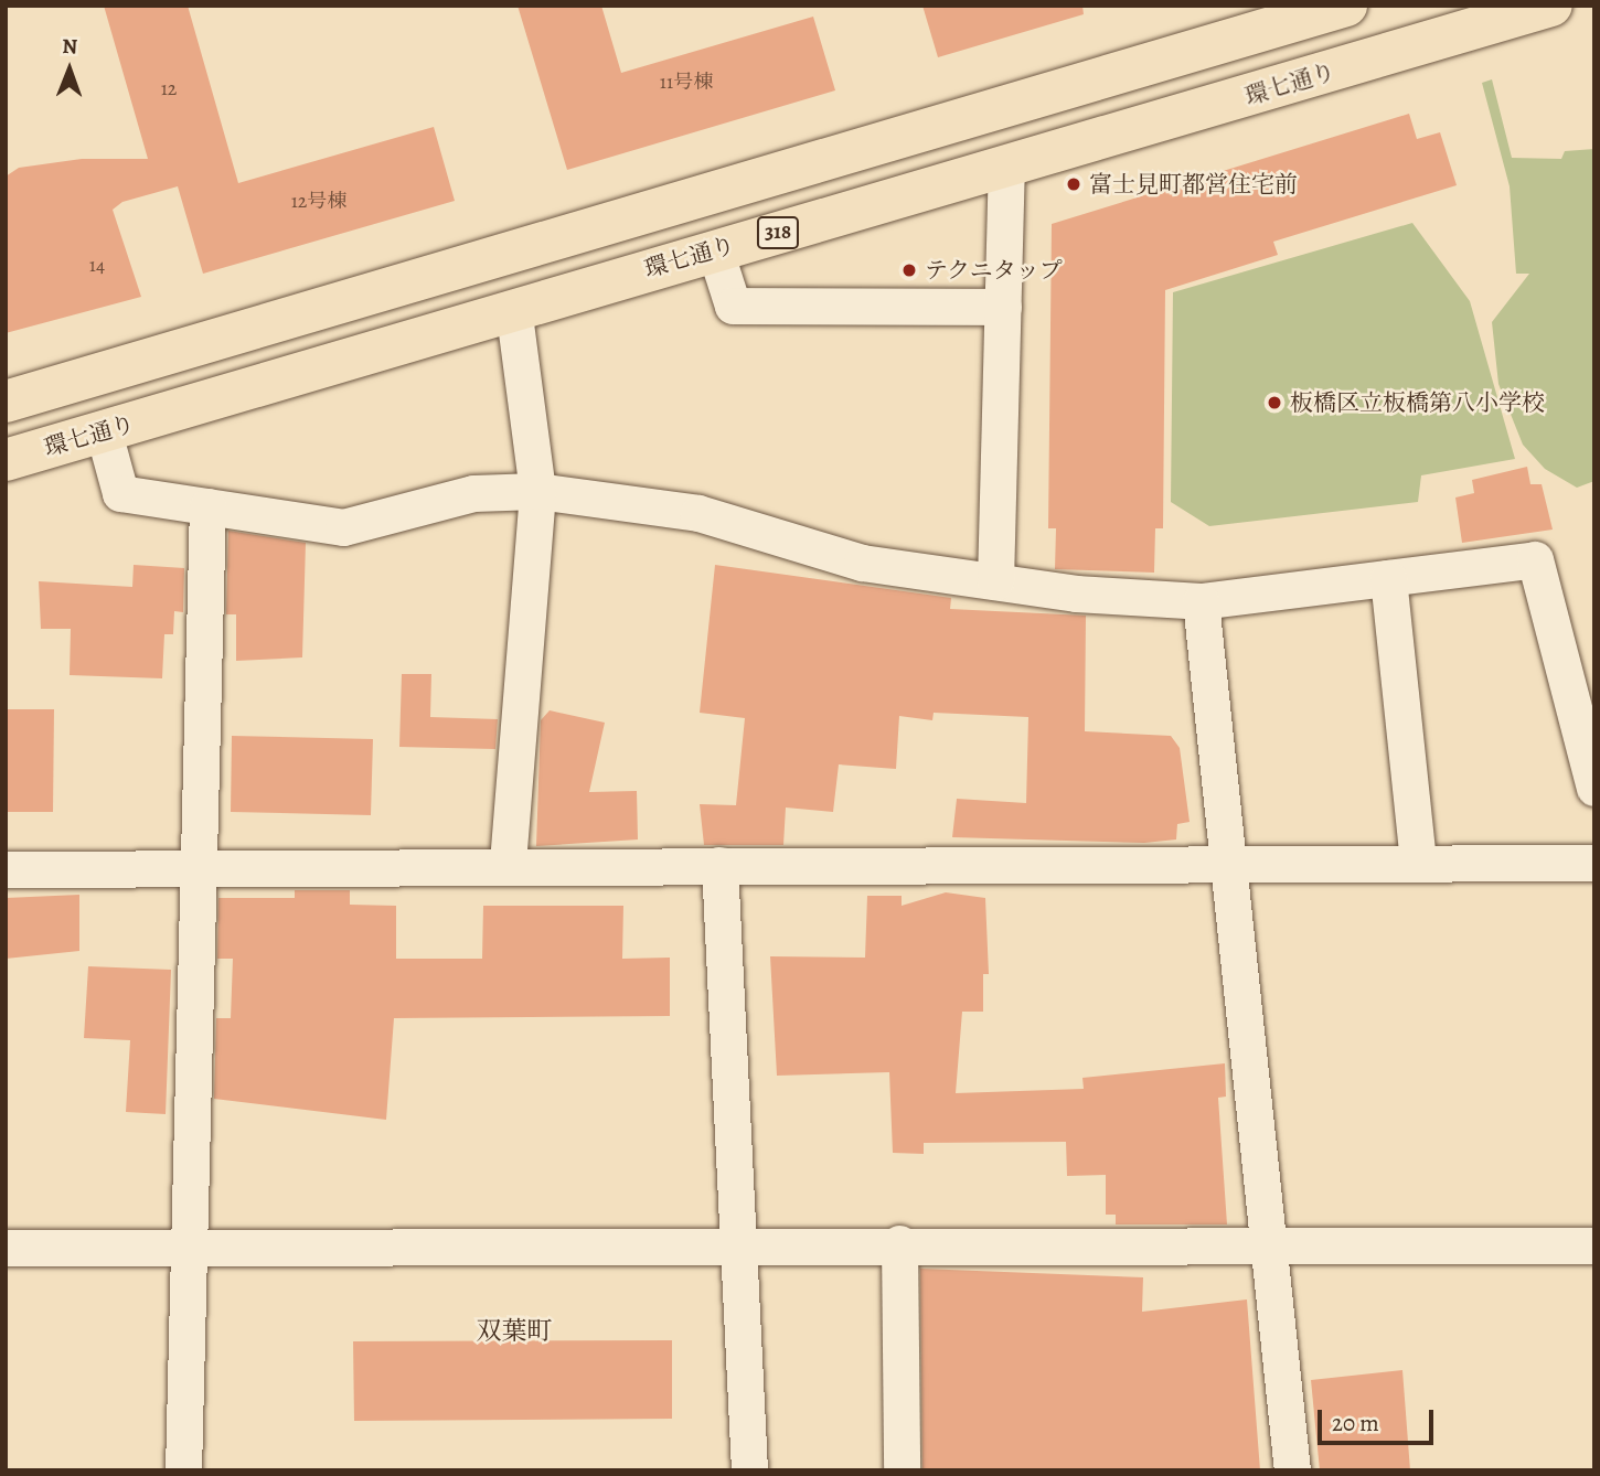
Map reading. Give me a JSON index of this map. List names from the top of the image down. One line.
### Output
{"streets":{"main road":["環七通り","318"]},"districts":["双葉町"],"places":["富士見町都営住宅前","テクニタップ","板橋区立板橋第八小学校"],"house_numbers":["11号棟","12","12号棟","14"],"scale_bar":"20 m","north":"top"}
